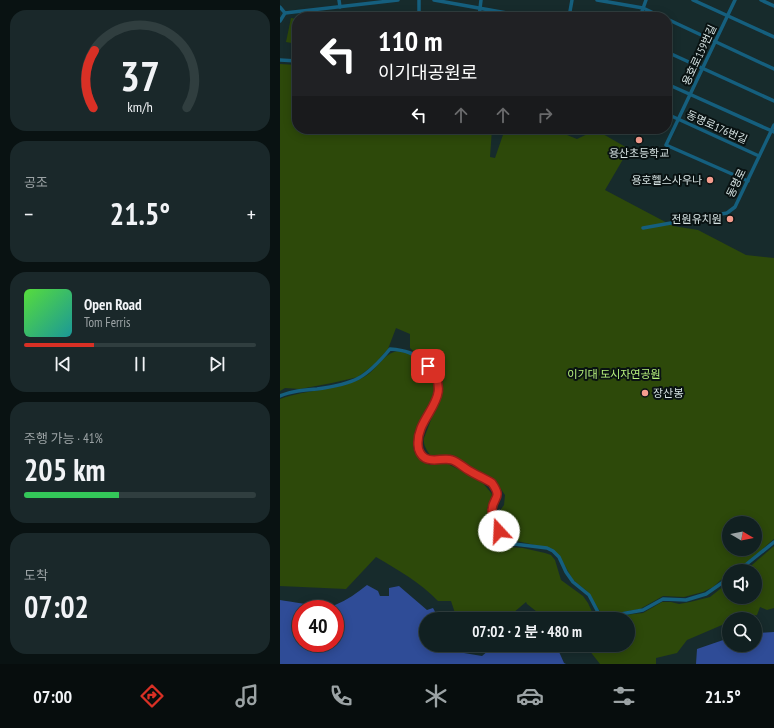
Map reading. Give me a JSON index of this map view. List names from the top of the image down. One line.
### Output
{"streets":{"street":["용호로159번길","동명로176번길","동명로"]},"crossings":[["용호로159번길","동명로176번길"],["용호로159번길","동명로"],["동명로176번길","동명로"]],"parks":["이기대 도시자연공원"],"places":["용산초등학교","용호헬스사우나","전원유치원","장산봉"],"north":"right","page":{"turn":["110 m","이기대공원로"],"tile":["공조",["주행 가능 · 41%","205 km"],["도착","07:02"]],"heat":["−","21.5°","+"],"song":["Open Road","Tom Ferris"],"limit":"40","trip":"07:02 · 2 분 · 480 m","tabs":["07:00","21.5°"],"gauge":["37","km/h"]}}
